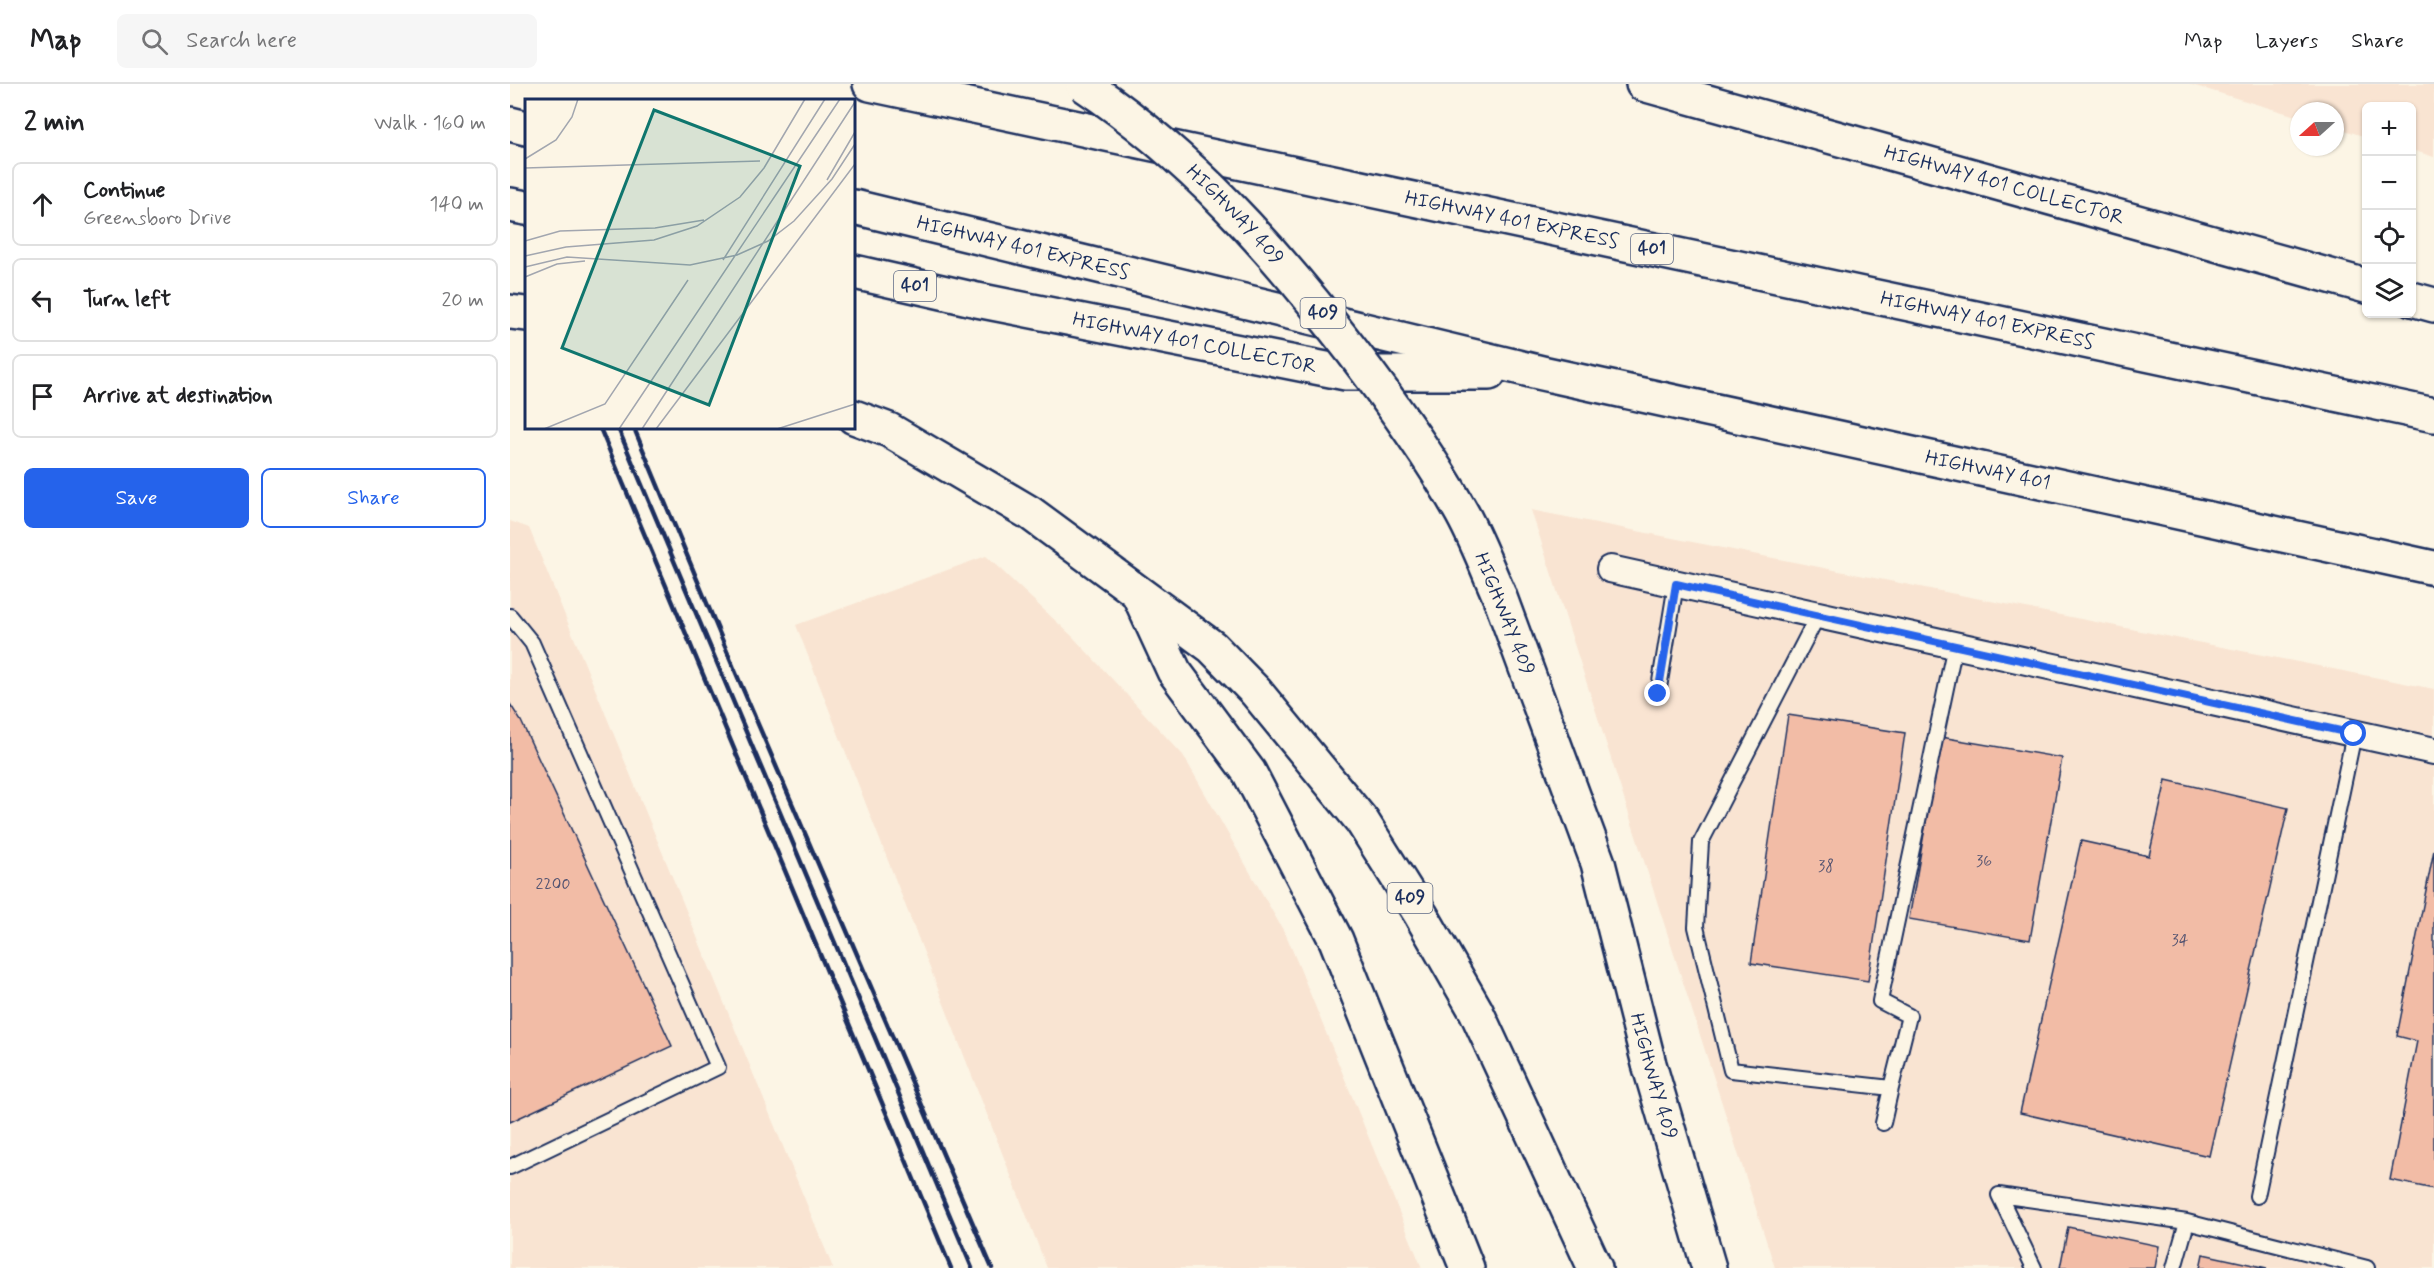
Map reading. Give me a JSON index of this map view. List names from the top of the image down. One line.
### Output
{"streets":{"highway":["HIGHWAY 401 COLLECTOR","HIGHWAY 409","HIGHWAY 401 EXPRESS","401","409","HIGHWAY 401"]},"crossings":[["HIGHWAY 401 COLLECTOR","HIGHWAY 401 EXPRESS"],["HIGHWAY 401 COLLECTOR","HIGHWAY 401"],["HIGHWAY 401 EXPRESS","HIGHWAY 401"]],"house_numbers":["36","38","2200","34"],"north":"left","page":{"header":"Map","search":"Search here","nav":["Map","Layers","Share"],"heading":["2 min","Walk · 160 m"],"map_buttons":["+","−"],"list":[["Continue","Greensboro Drive","140 m"],["Turn left","20 m"],"Arrive at destination"],"buttons":["Save","Share"]}}
